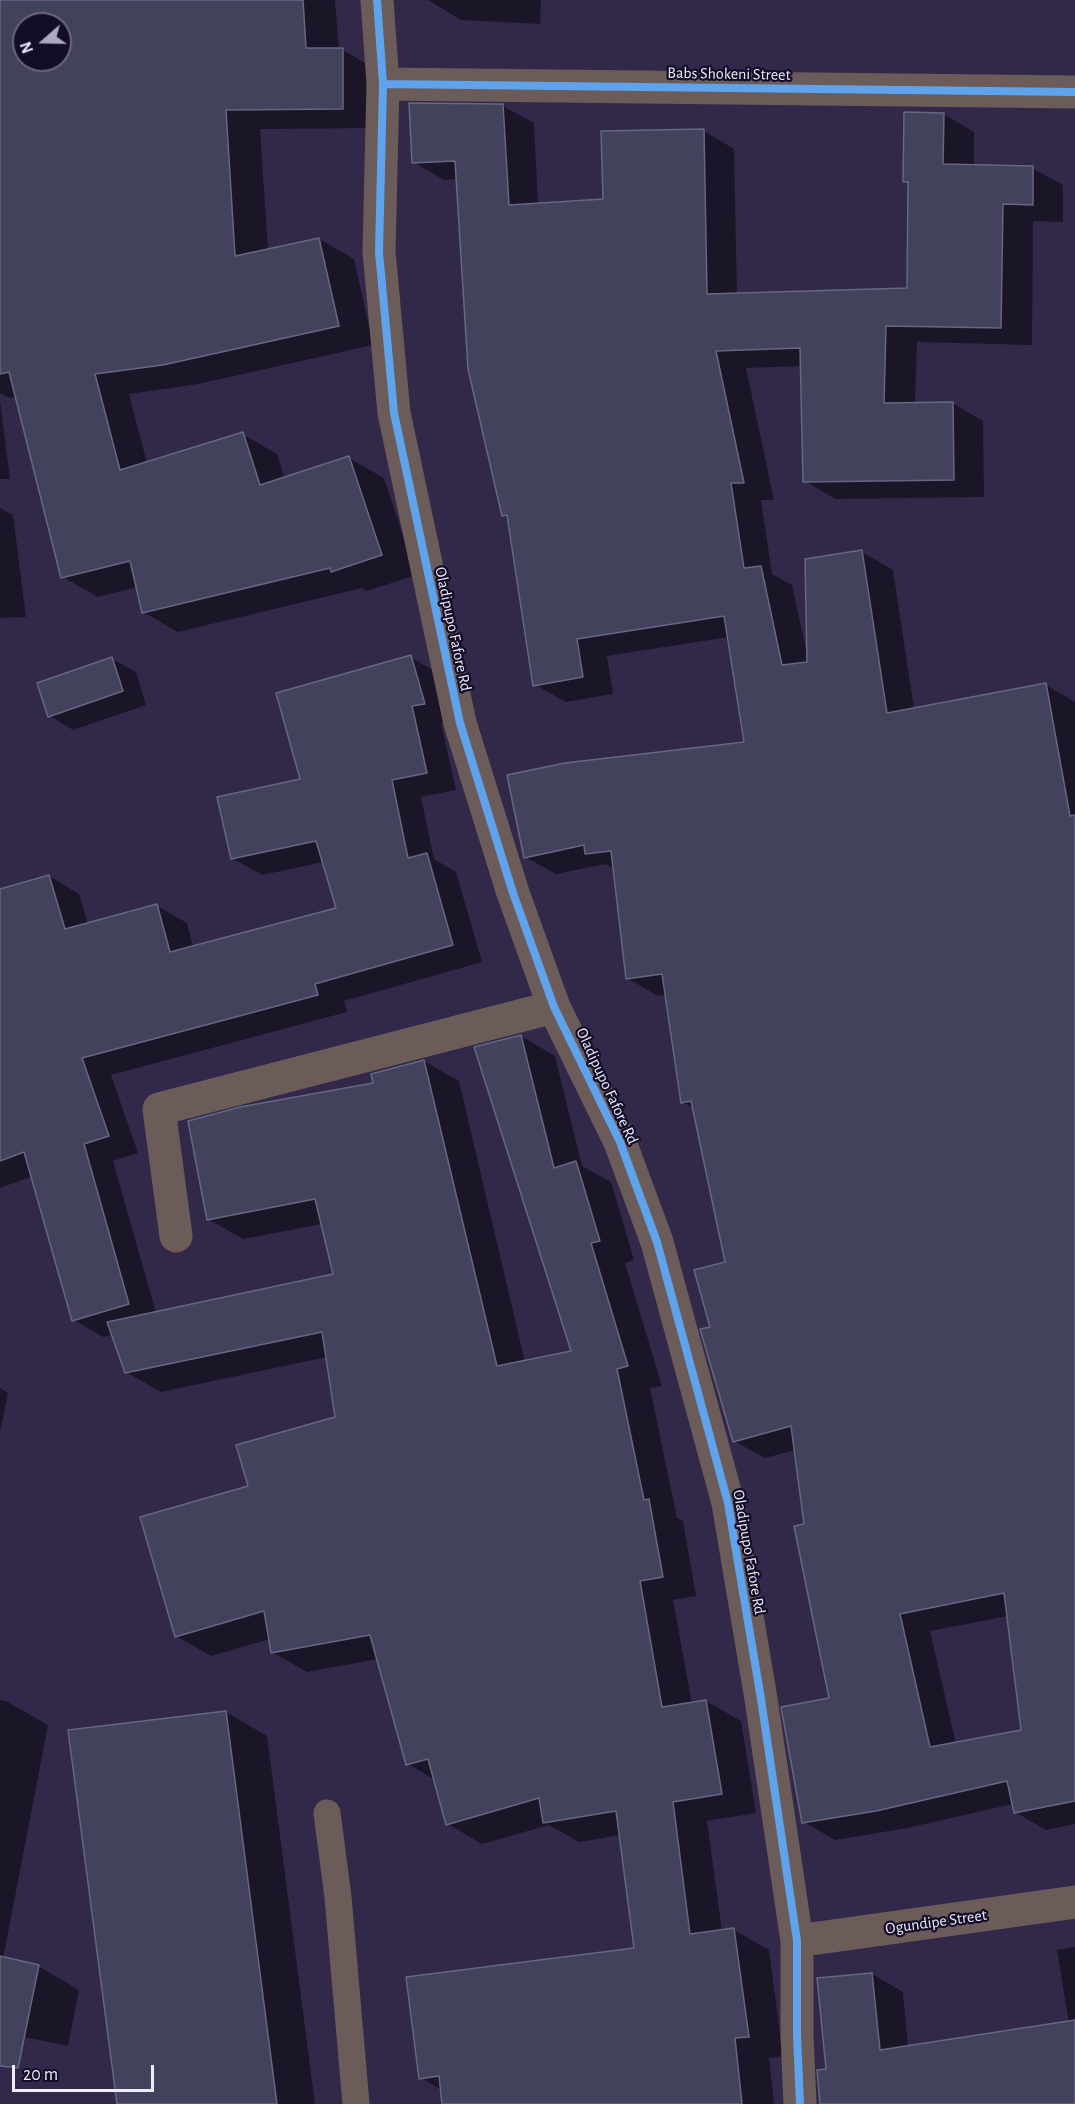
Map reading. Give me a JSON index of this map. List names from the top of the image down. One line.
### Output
{"streets":{"street":["Babs Shokeni Street","Oladipupo Fafore Rd","Ogundipe Street"]},"crossings":[["Babs Shokeni Street","Oladipupo Fafore Rd"],["Oladipupo Fafore Rd","Ogundipe Street"]],"scale_bar":"20 m","north":"left"}
